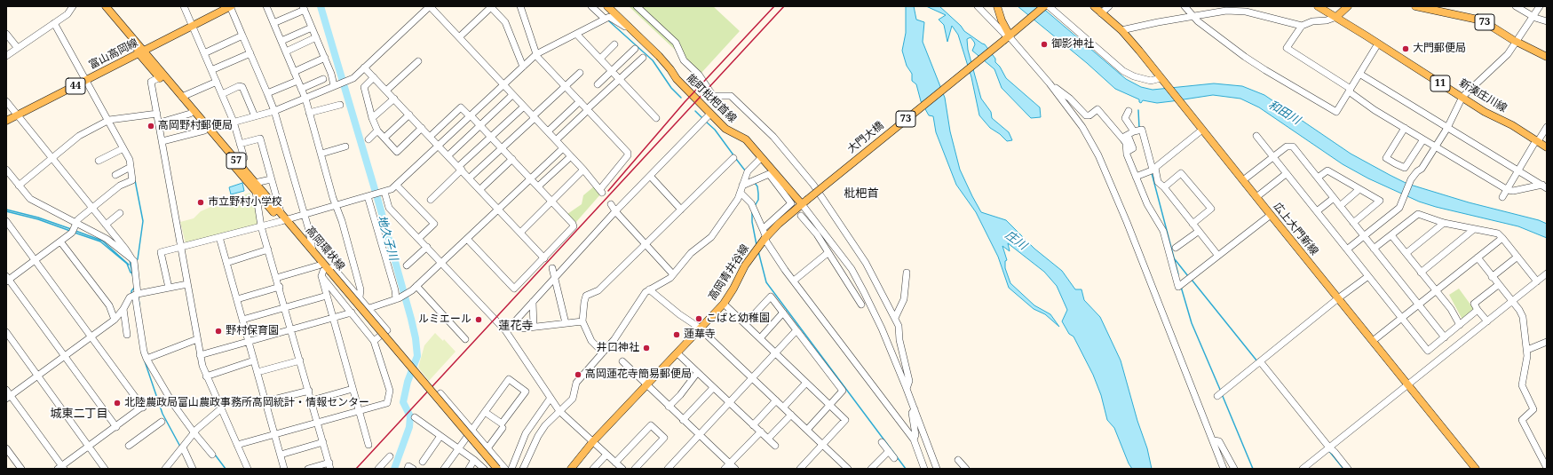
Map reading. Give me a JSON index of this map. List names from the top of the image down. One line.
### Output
{"streets":{"main road":["73","富山高岡線","11","44","新湊庄川線","能町枇杷首線","大門大橋","57","広上大門新線","高岡環状線","高岡青井谷線"]},"crossings":[["73","大門大橋"],["富山高岡線","高岡環状線"],["能町枇杷首線","大門大橋"],["能町枇杷首線","高岡青井谷線"],["大門大橋","高岡青井谷線"]],"districts":["枇杷首","蓮花寺","城東二丁目"],"water":["和田川","地久子川","庄川"],"places":["御影神社","大門郵便局","高岡野村郵便局","市立野村小学校","こばと幼稚園","ルミエール","野村保育園","蓮華寺","井口神社","高岡蓮花寺簡易郵便局","北陸農政局富山農政事務所高岡統計・情報センター"]}
